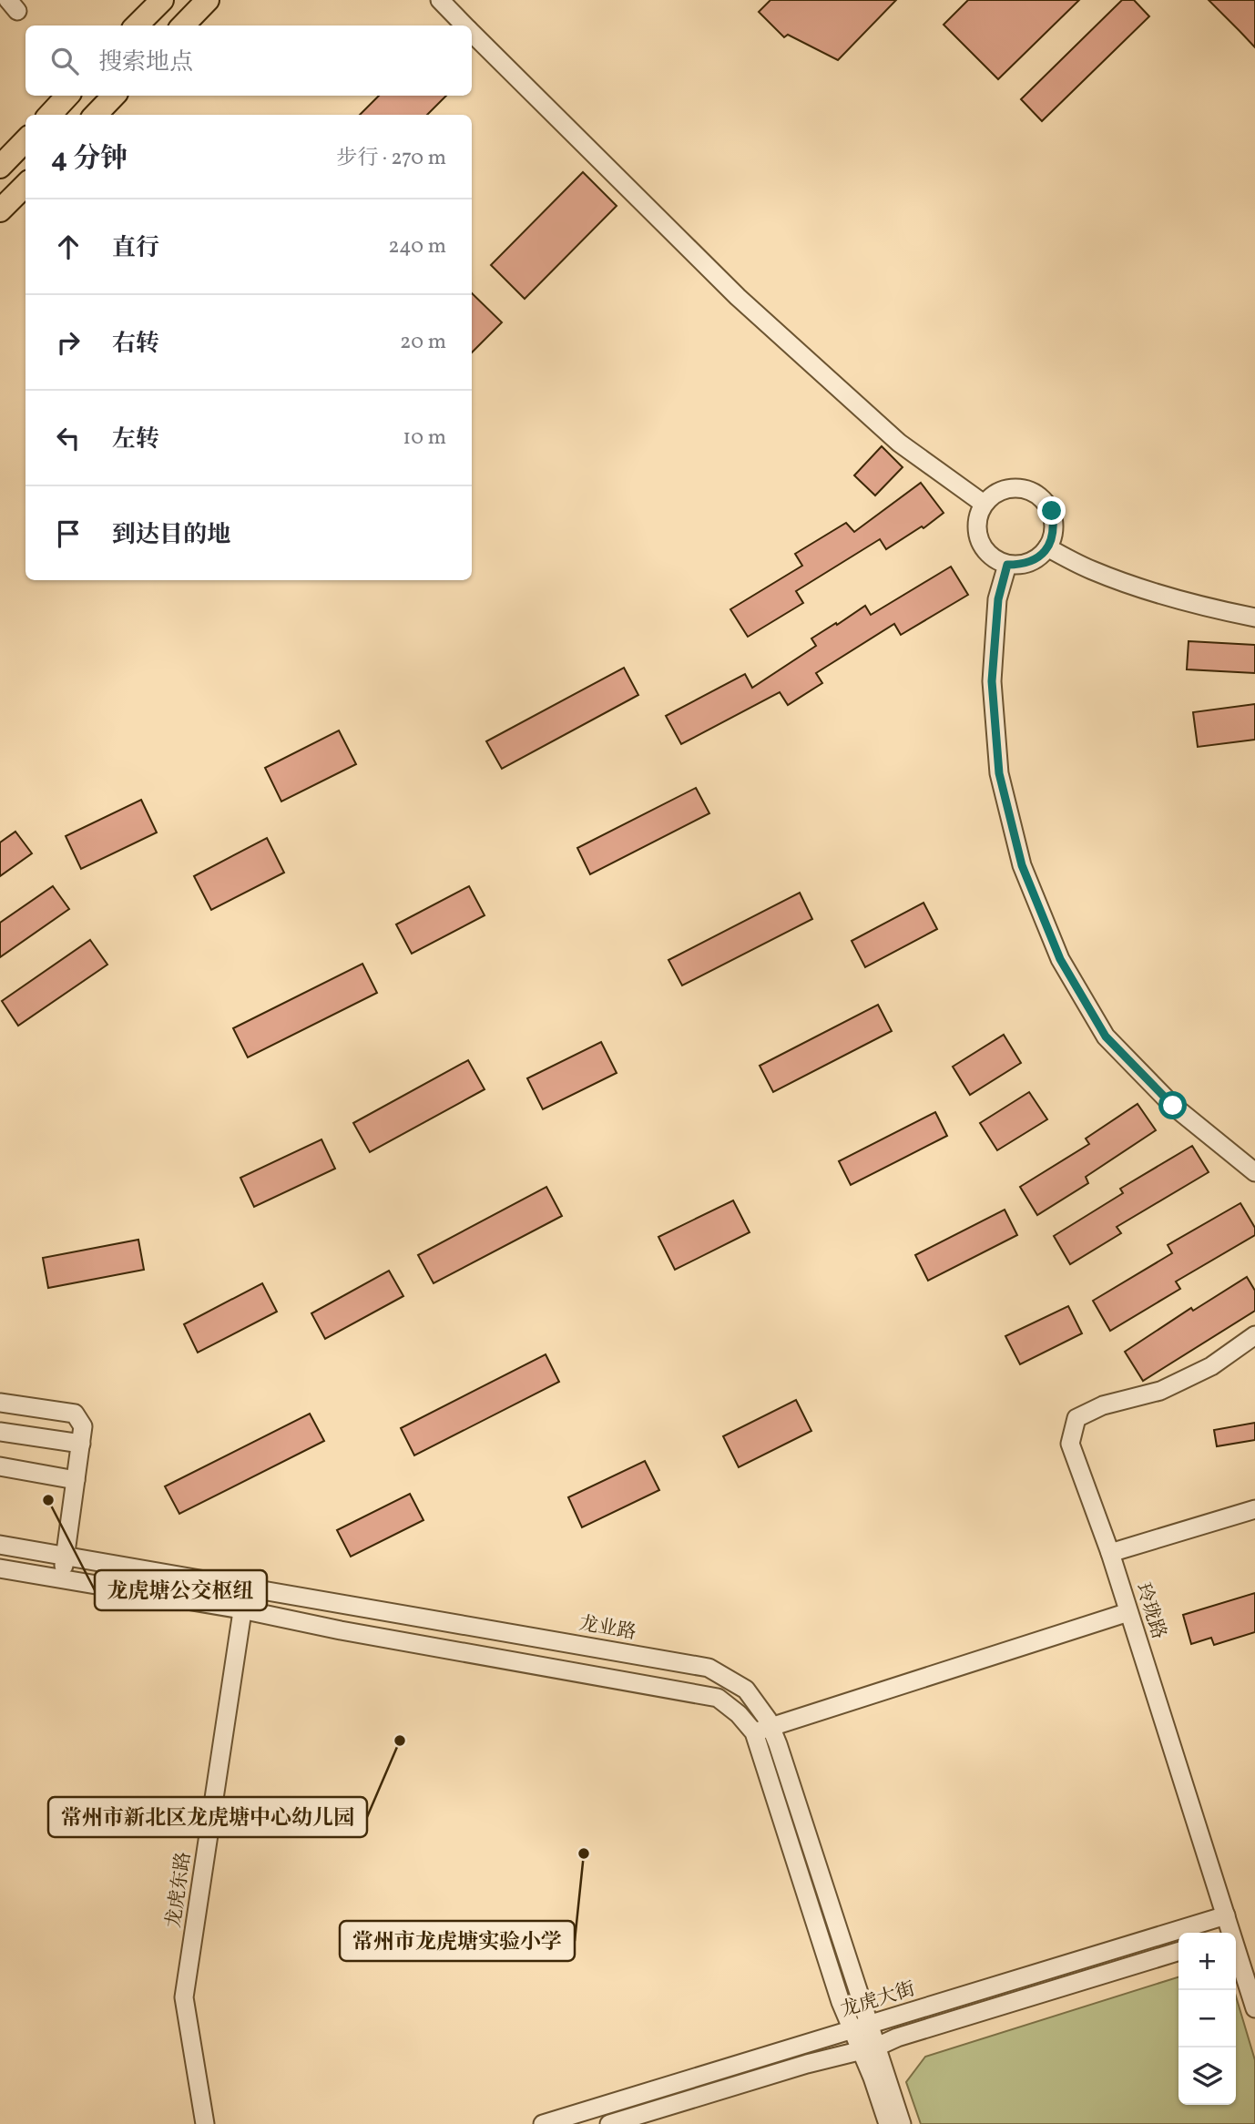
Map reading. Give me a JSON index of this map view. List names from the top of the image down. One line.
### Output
{"streets":{"street":["玲珑路","龙业路","龙虎东路","龙虎大街"]},"crossings":[["玲珑路","龙虎大街"],["龙业路","龙虎东路"],["龙业路","龙虎大街"]],"places":["龙虎塘公交枢纽","常州市新北区龙虎塘中心幼儿园","常州市龙虎塘实验小学"],"page":{"search":"搜索地点","heading":["4 分钟","步行 · 270 m"],"list":[["直行","240 m"],["右转","20 m"],["左转","10 m"],"到达目的地"],"map_buttons":["+","−"]}}
